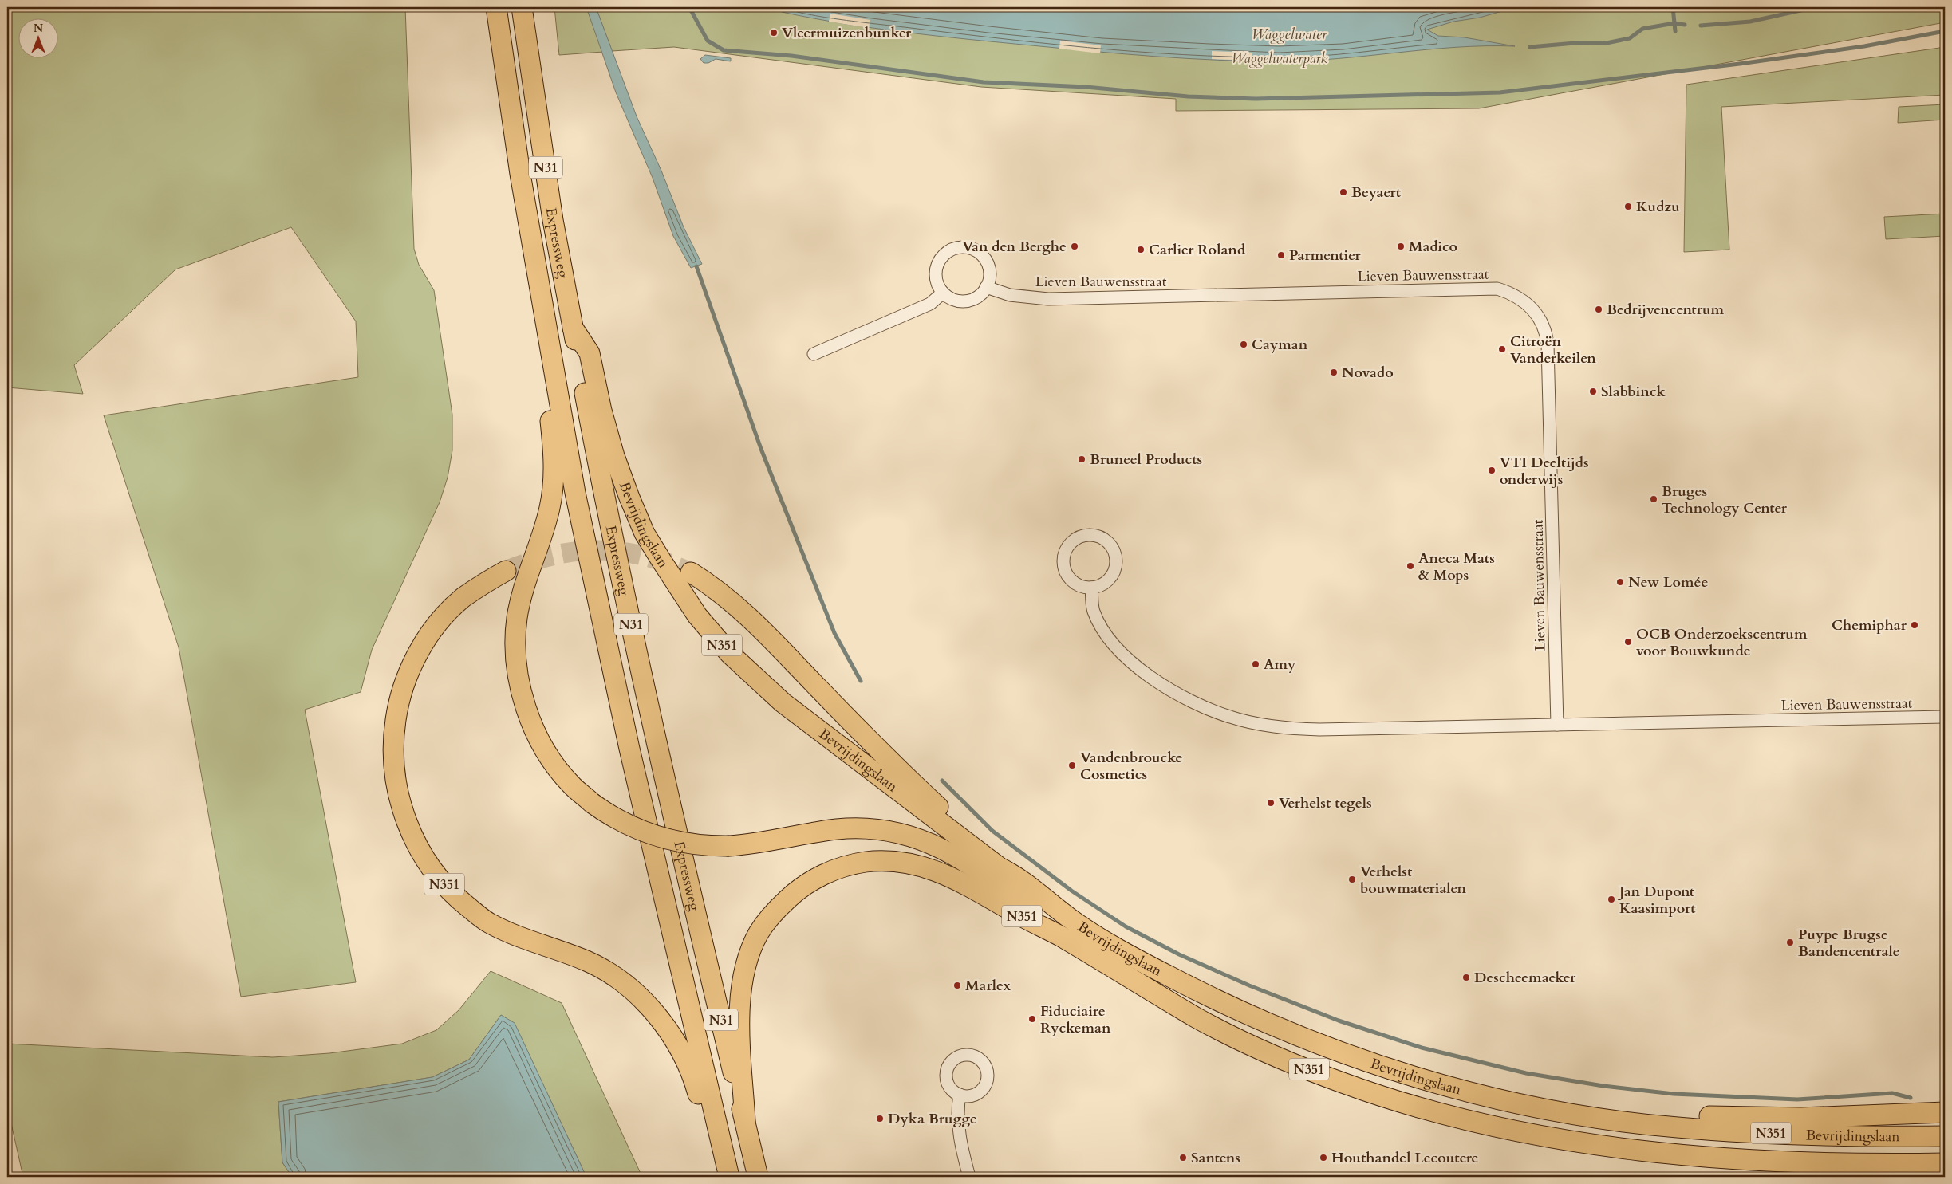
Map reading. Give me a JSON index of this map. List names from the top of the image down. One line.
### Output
{"streets":{"highway":["N31","Expressweg","Bevrijdingslaan","N351"],"street":["Lieven Bauwensstraat"]},"crossings":[["Expressweg","Bevrijdingslaan"],["Expressweg","N351"],["Bevrijdingslaan","N351"]],"water":["Waggelwater"],"parks":["Waggelwaterpark"],"places":["Vleermuizenbunker","Beyaert","Kudzu","Van den Berghe","Madico","Carlier Roland","Parmentier","Bedrijvencentrum","Cayman","Citroën Vanderkeilen","Novado","Slabbinck","Bruneel Products","VTI Deeltijds onderwijs","Bruges Technology Center","Aneca Mats & Mops","New Lomée","Chemiphar","OCB Onderzoekscentrum voor Bouwkunde","Amy","Vandenbroucke Cosmetics","Verhelst tegels","Verhelst bouwmaterialen","Jan Dupont Kaasimport","Puype Brugse Bandencentrale","Descheemaeker","Marlex","Fiduciaire Ryckeman","Dyka Brugge","Santens","Houthandel Lecoutere"],"north":"top"}
